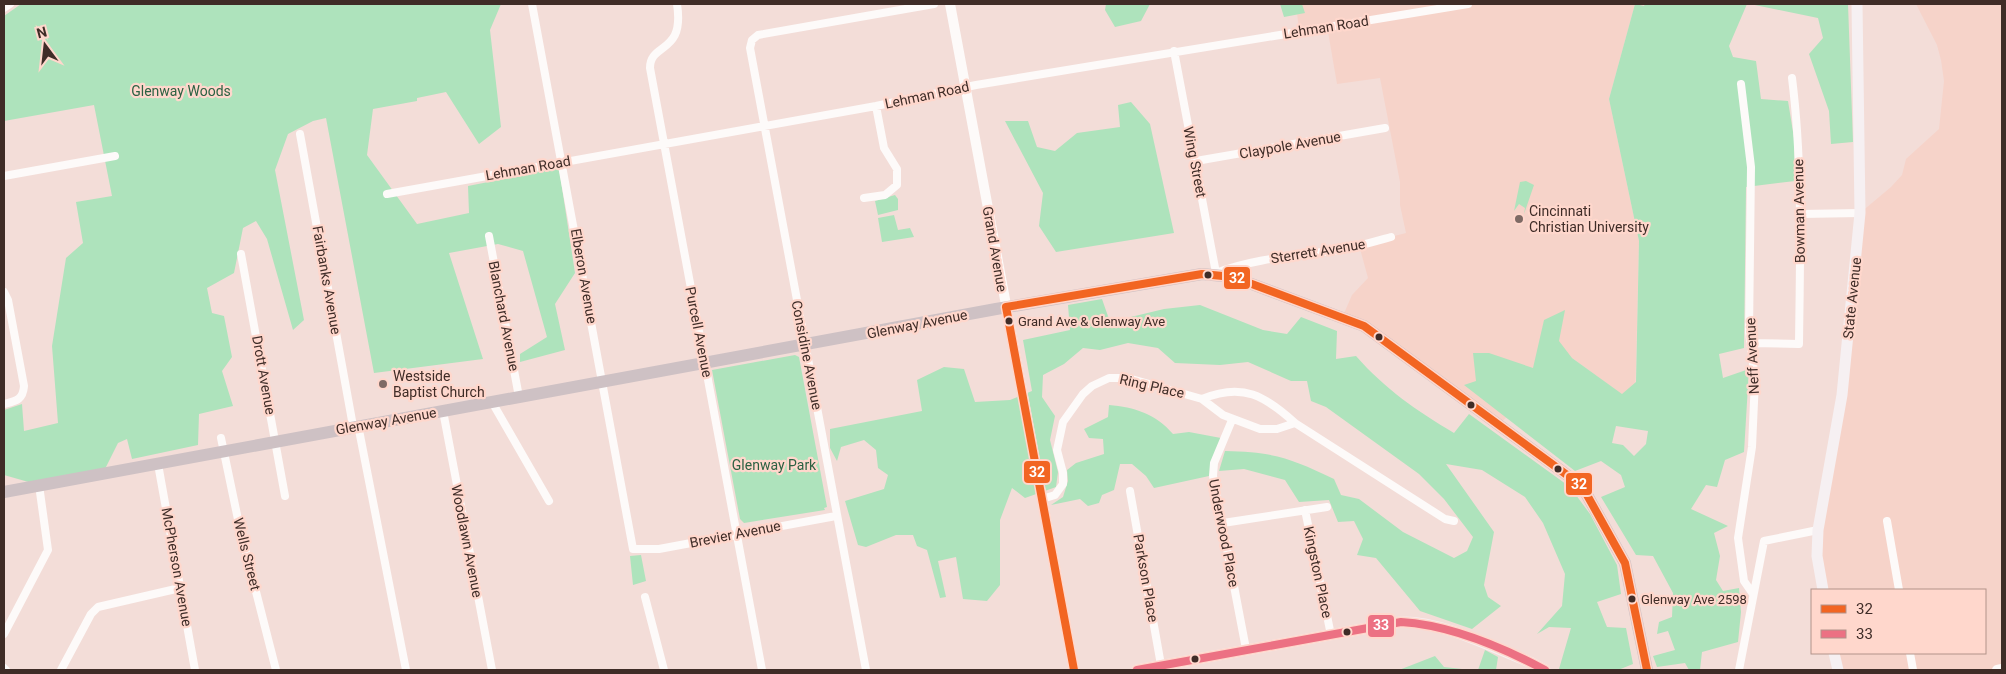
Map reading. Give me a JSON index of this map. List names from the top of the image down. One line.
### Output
{"streets":{"main road":["State Avenue","Glenway Avenue"],"street":["Lehman Road","Claypole Avenue","Wing Street","Bowman Avenue","Grand Avenue","Sterrett Avenue","Elberon Avenue","Fairbanks Avenue","Blanchard Avenue","Purcell Avenue","Considine Avenue","Neff Avenue","Drott Avenue","Ring Place","Underwood Place","Brevier Avenue","Woodlawn Avenue","Wells Street","McPherson Avenue","Kingston Place","Parkson Place"]},"crossings":[["Lehman Road","Wing Street"],["Lehman Road","Grand Avenue"],["Lehman Road","Elberon Avenue"],["Lehman Road","Purcell Avenue"],["Lehman Road","Considine Avenue"],["Claypole Avenue","Wing Street"],["Wing Street","Sterrett Avenue"],["Wing Street","Glenway Avenue"],["Bowman Avenue","Neff Avenue"],["Grand Avenue","Glenway Avenue"],["Grand Avenue","Ring Place"],["Sterrett Avenue","Glenway Avenue"],["Elberon Avenue","Glenway Avenue"],["Elberon Avenue","Brevier Avenue"],["Fairbanks Avenue","Glenway Avenue"],["Blanchard Avenue","Glenway Avenue"],["Glenway Avenue","Purcell Avenue"],["Glenway Avenue","Considine Avenue"],["Glenway Avenue","Drott Avenue"],["Glenway Avenue","Woodlawn Avenue"],["Glenway Avenue","Wells Street"],["Glenway Avenue","McPherson Avenue"],["Purcell Avenue","Brevier Avenue"],["Considine Avenue","Brevier Avenue"],["Ring Place","Underwood Place"]],"parks":["Glenway Woods","Glenway Park"],"places":["Cincinnati Christian University","Grand Ave & Glenway Ave","Westside Baptist Church","Glenway Ave 2598"],"lines":["transit line 32","transit line 33"],"legend":["32","33"],"north":"top"}
